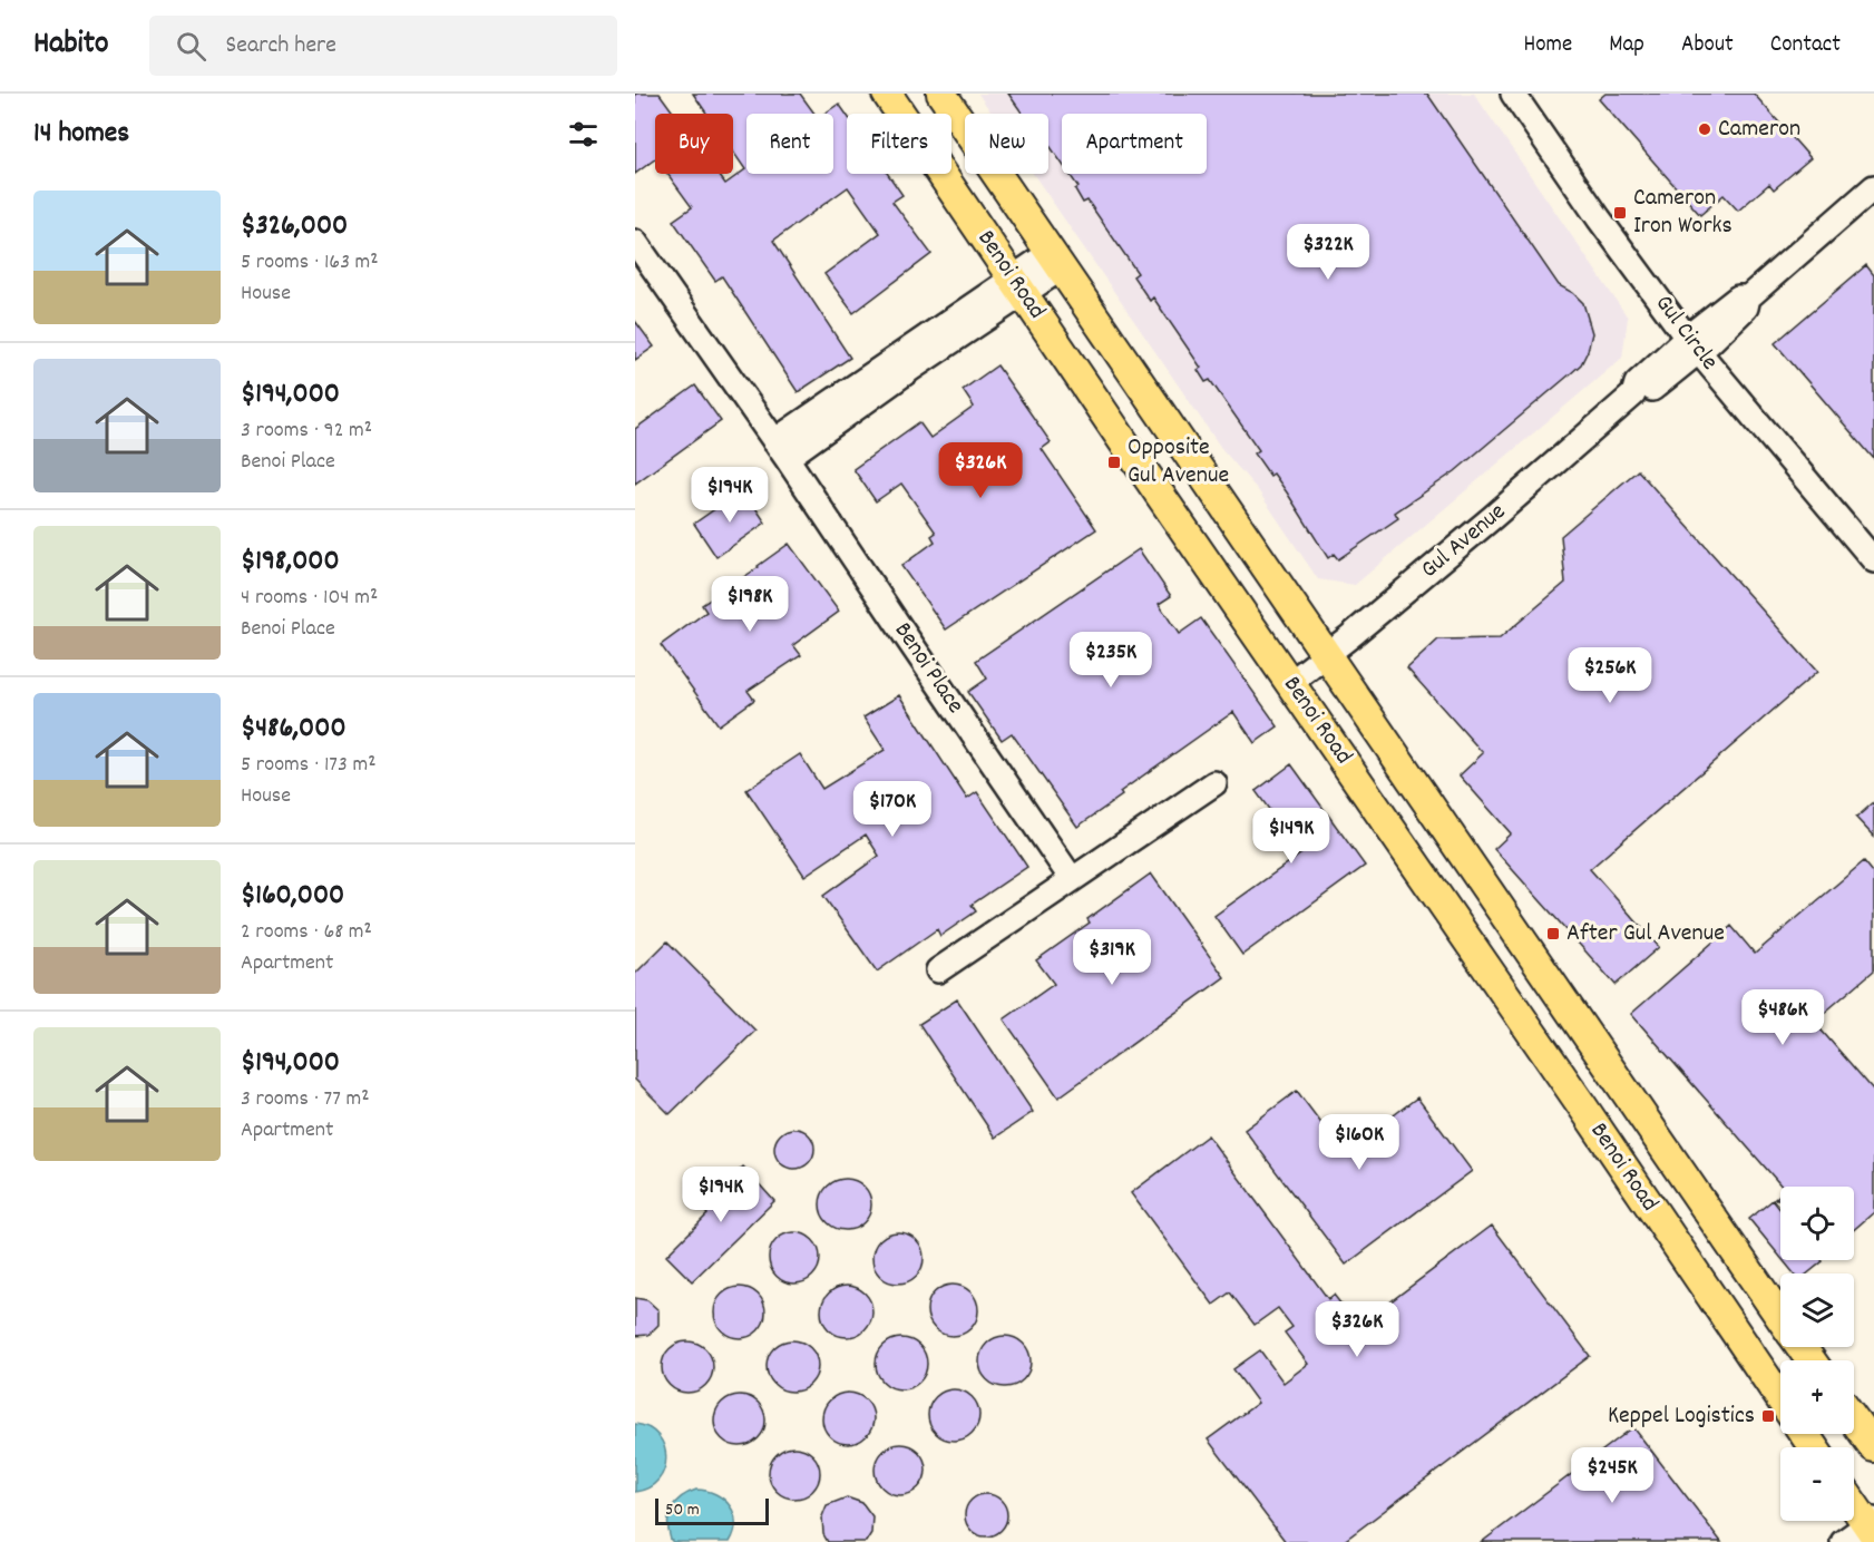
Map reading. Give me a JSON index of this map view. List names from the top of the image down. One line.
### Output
{"streets":{"main road":["Benoi Road"],"street":["Gul Circle","Gul Avenue","Benoi Place"]},"crossings":[["Benoi Road","Gul Avenue"],["Gul Circle","Gul Avenue"]],"places":{"other":["Cameron"],"transit":["Cameron Iron Works","Opposite Gul Avenue","After Gul Avenue","Keppel Logistics"]},"scale_bar":"50 m","page":{"header":"Habito","search":"Search here","nav":["Home","Map","About","Contact"],"heading":"14 homes","chip":["Buy","Rent","Filters","New","Apartment"],"list":[{"name":"$326,000","note":"5 rooms · 163 m² · House"},{"name":"$194,000","note":"3 rooms · 92 m² · Benoi Place"},{"name":"$198,000","note":"4 rooms · 104 m² · Benoi Place"},{"name":"$486,000","note":"5 rooms · 173 m² · House"},{"name":"$160,000","note":"2 rooms · 68 m² · Apartment"},{"name":"$194,000","note":"3 rooms · 77 m² · Apartment"}],"price":["$322K","$326K","$194K","$198K","$235K","$256K","$170K","$149K","$319K","$486K","$160K","$194K","$326K","$245K"],"map_buttons":["+","−"],"scale":"50 m"}}
